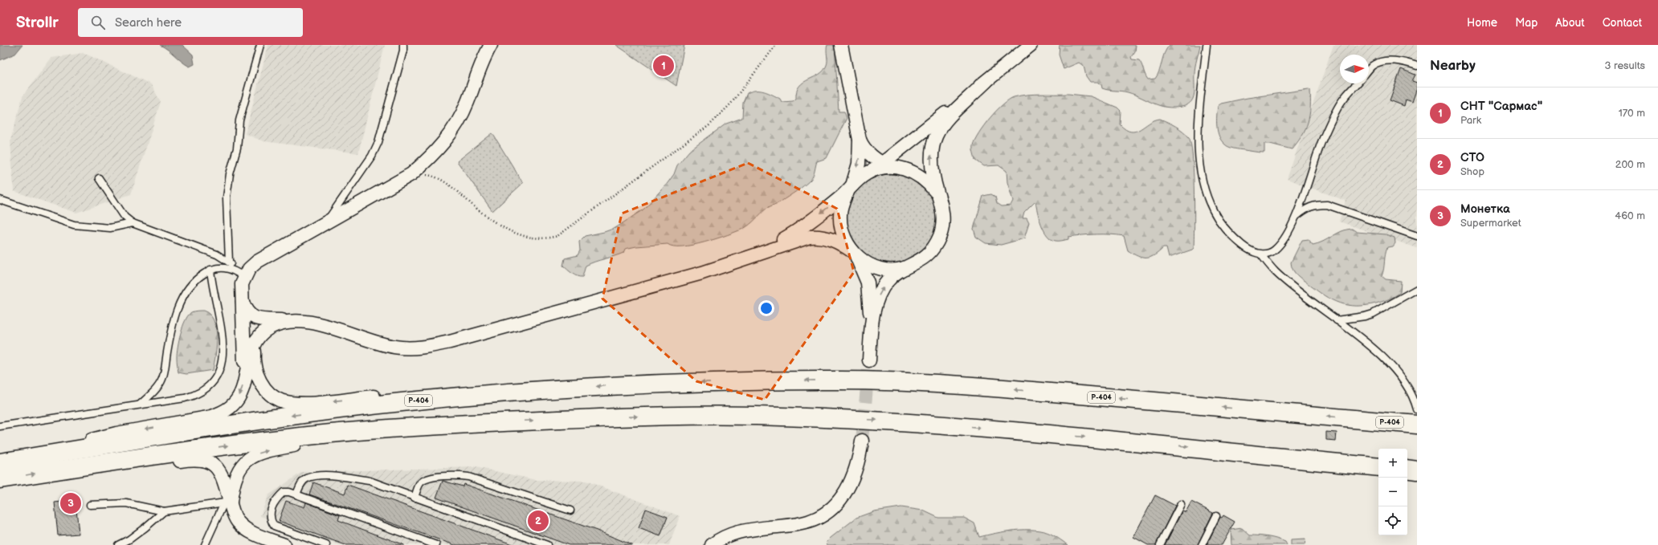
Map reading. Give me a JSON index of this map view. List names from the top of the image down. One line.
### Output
{"streets":{"highway":["Р-404"]},"north":"right","page":{"header":"Strollr","search":"Search here","nav":["Home","Map","About","Contact"],"heading":["Nearby","3 results"],"pins":["1","3","2"],"list":[{"mark":"1","name":"СНТ \"Сармас\"","note":"Park","value":"170 m"},{"mark":"2","name":"СТО","note":"Shop","value":"200 m"},{"mark":"3","name":"Монетка","note":"Supermarket","value":"460 m"}],"map_buttons":["+","−"]}}
